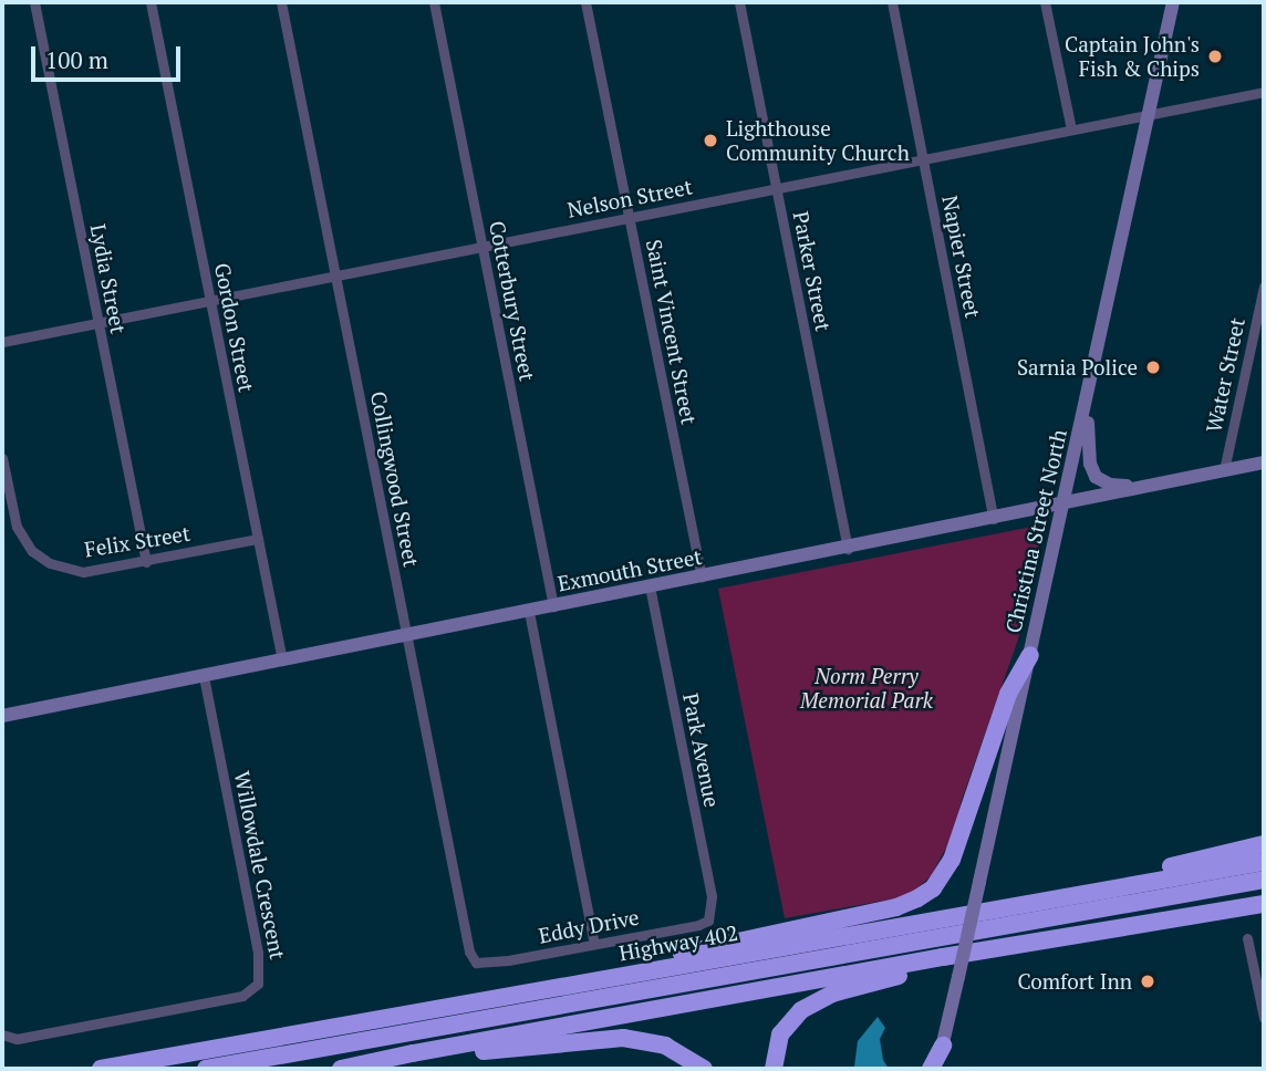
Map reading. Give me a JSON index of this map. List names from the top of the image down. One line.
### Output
{"streets":{"highway":["Highway 402"],"main road":["Christina Street North","Exmouth Street"],"street":["Nelson Street","Napier Street","Parker Street","Lydia Street","Cotterbury Street","Gordon Street","Saint Vincent Street","Water Street","Collingwood Street","Felix Street","Park Avenue","Willowdale Crescent","Eddy Drive"]},"crossings":[["Nelson Street","Napier Street"],["Nelson Street","Parker Street"],["Nelson Street","Lydia Street"],["Nelson Street","Cotterbury Street"],["Nelson Street","Gordon Street"],["Nelson Street","Saint Vincent Street"],["Nelson Street","Collingwood Street"],["Nelson Street","Christina Street North"],["Napier Street","Exmouth Street"],["Parker Street","Exmouth Street"],["Lydia Street","Felix Street"],["Cotterbury Street","Exmouth Street"],["Gordon Street","Felix Street"],["Gordon Street","Exmouth Street"],["Saint Vincent Street","Exmouth Street"],["Water Street","Exmouth Street"],["Collingwood Street","Exmouth Street"],["Collingwood Street","Eddy Drive"],["Christina Street North","Exmouth Street"],["Exmouth Street","Park Avenue"],["Exmouth Street","Willowdale Crescent"],["Park Avenue","Eddy Drive"]],"parks":["Norm Perry Memorial Park"],"places":["Captain John's Fish & Chips","Lighthouse Community Church","Sarnia Police","Comfort Inn"],"scale_bar":"100 m"}
